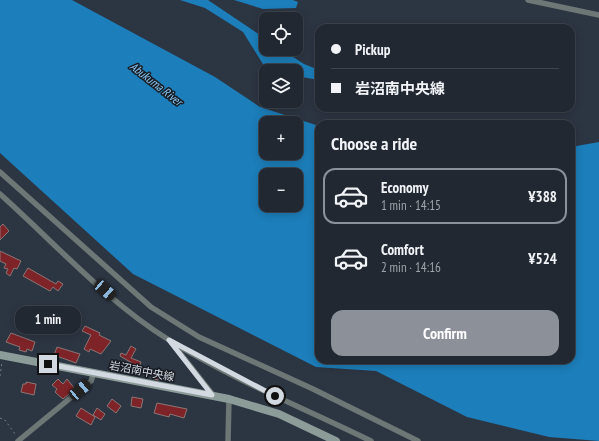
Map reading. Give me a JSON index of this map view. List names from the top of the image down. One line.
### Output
{"streets":{"street":["岩沼南中央線"]},"water":["Abukuma River"],"page":{"map_buttons":["+","−"],"banner":["Pickup","岩沼南中央線"],"heading":"Choose a ride","list":[{"name":"Economy","note":"1 min · 14:15","value":"¥388"},{"name":"Comfort","note":"2 min · 14:16","value":"¥524"}],"buttons":"Confirm","bubble":"1 min"}}
